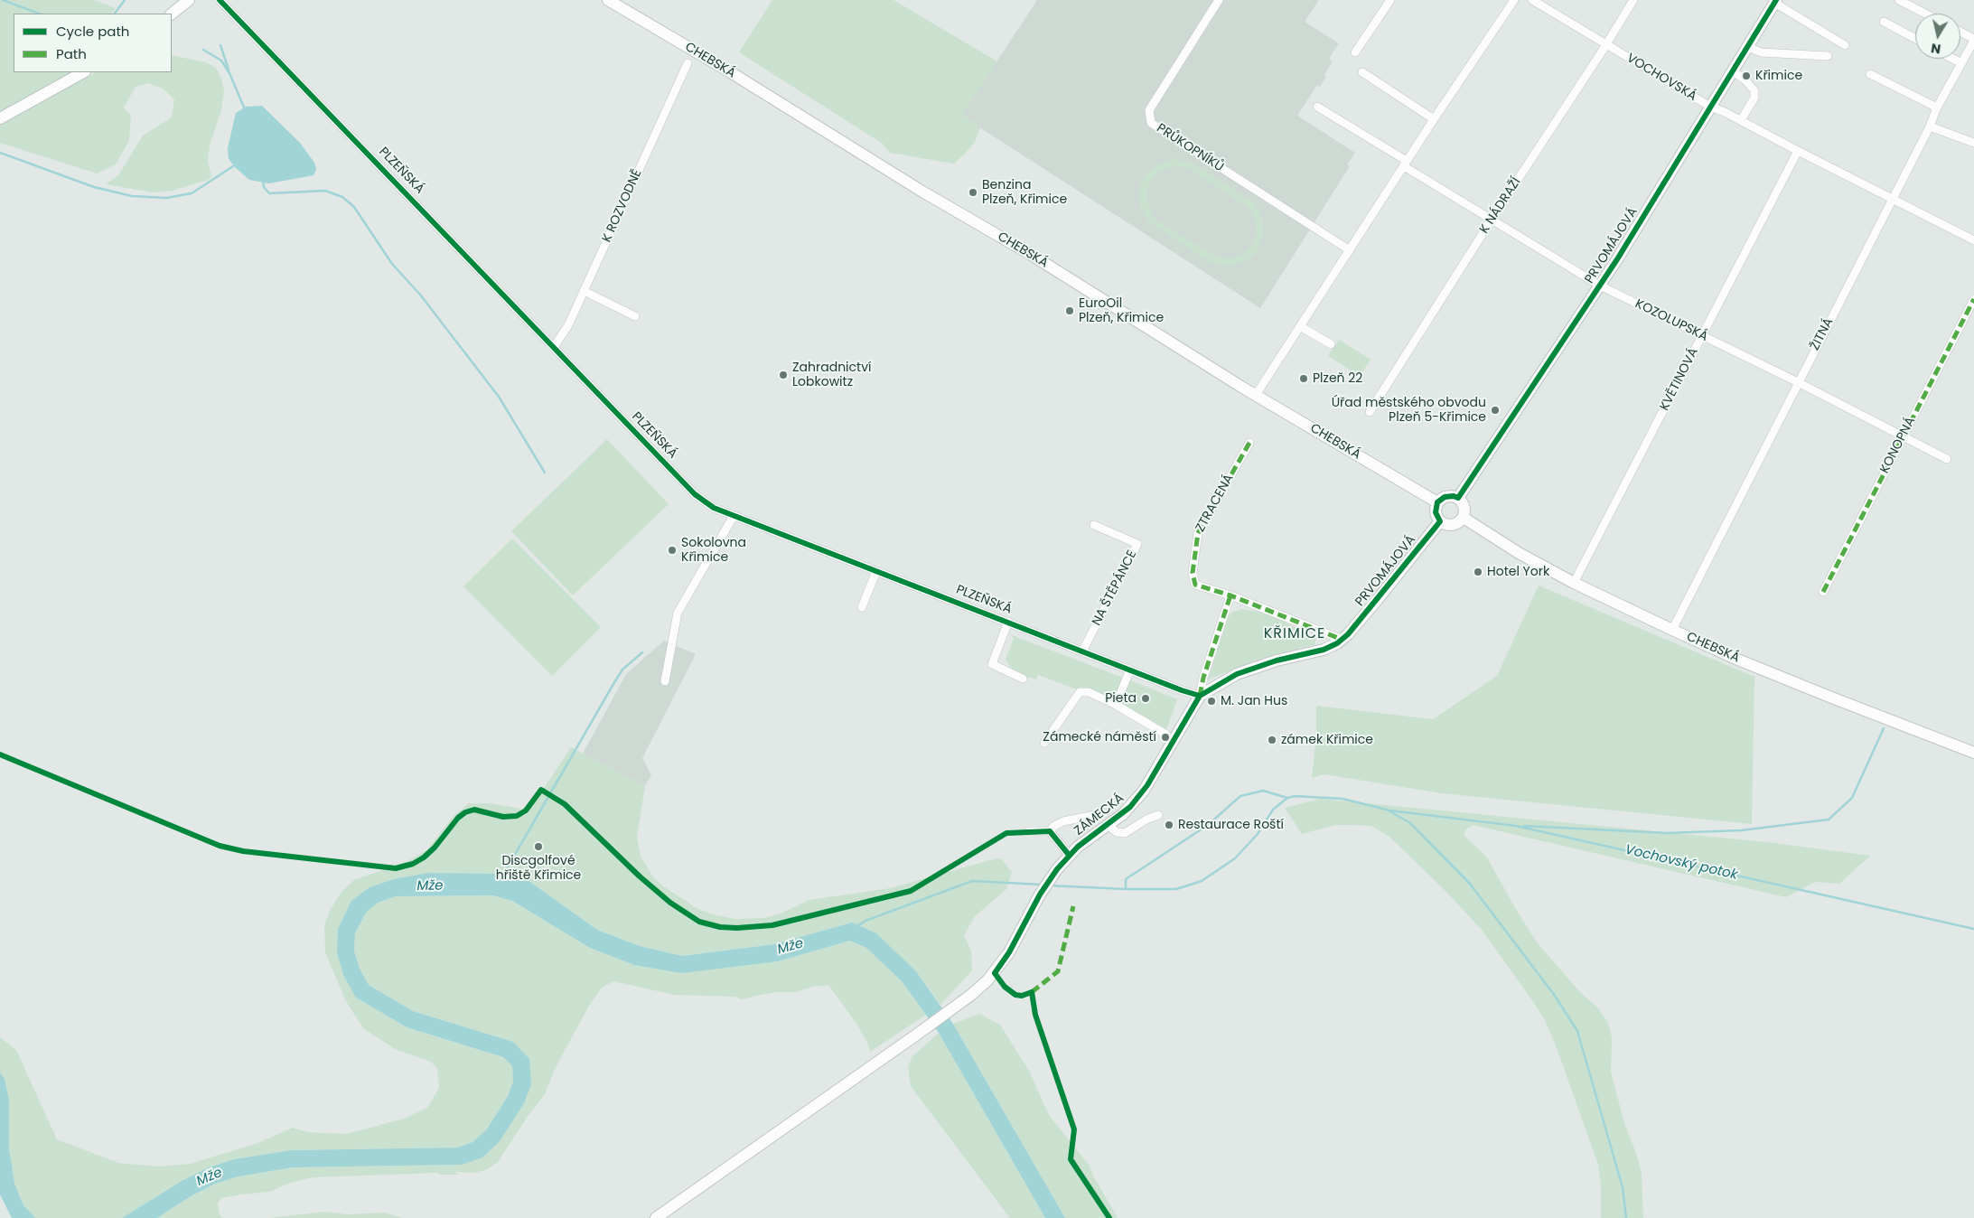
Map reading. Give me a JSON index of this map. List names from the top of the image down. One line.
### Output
{"streets":{"main road":["CHEBSKÁ","PRVOMÁJOVÁ","ZÁMECKÁ"],"street":["VOCHOVSKÁ","PRŮKOPNÍKŮ","PLZEŇSKÁ","K ROZVODNĚ","K NÁDRAŽÍ","KOZOLUPSKÁ","ŽITNÁ","KVĚTINOVÁ","KONOPNÁ","ZTRACENÁ","NA ŠTĚPÁNCE"]},"crossings":[["CHEBSKÁ","PRVOMÁJOVÁ"],["CHEBSKÁ","ŽITNÁ"],["CHEBSKÁ","KVĚTINOVÁ"],["VOCHOVSKÁ","K NÁDRAŽÍ"],["VOCHOVSKÁ","PRVOMÁJOVÁ"],["VOCHOVSKÁ","ŽITNÁ"],["VOCHOVSKÁ","KVĚTINOVÁ"],["PLZEŇSKÁ","K ROZVODNĚ"],["PLZEŇSKÁ","NA ŠTĚPÁNCE"],["PLZEŇSKÁ","ZÁMECKÁ"],["K NÁDRAŽÍ","KOZOLUPSKÁ"],["PRVOMÁJOVÁ","KOZOLUPSKÁ"],["KOZOLUPSKÁ","ŽITNÁ"],["KOZOLUPSKÁ","KVĚTINOVÁ"],["KOZOLUPSKÁ","KONOPNÁ"]],"districts":["KŘIMICE"],"water":["Vochovský potok","Mže"],"places":["Křimice","Benzina Plzeň, Křimice","EuroOil Plzeň, Křimice","Zahradnictví Lobkowitz","Plzeň 22","Úřad městského obvodu Plzeň 5-Křimice","Sokolovna Křimice","Hotel York","Pieta","M. Jan Hus","Zámecké náměstí","zámek Křimice","Restaurace Roští","Discgolfové hřiště Křimice"],"legend":["Cycle path","Path"],"north":"bottom"}
